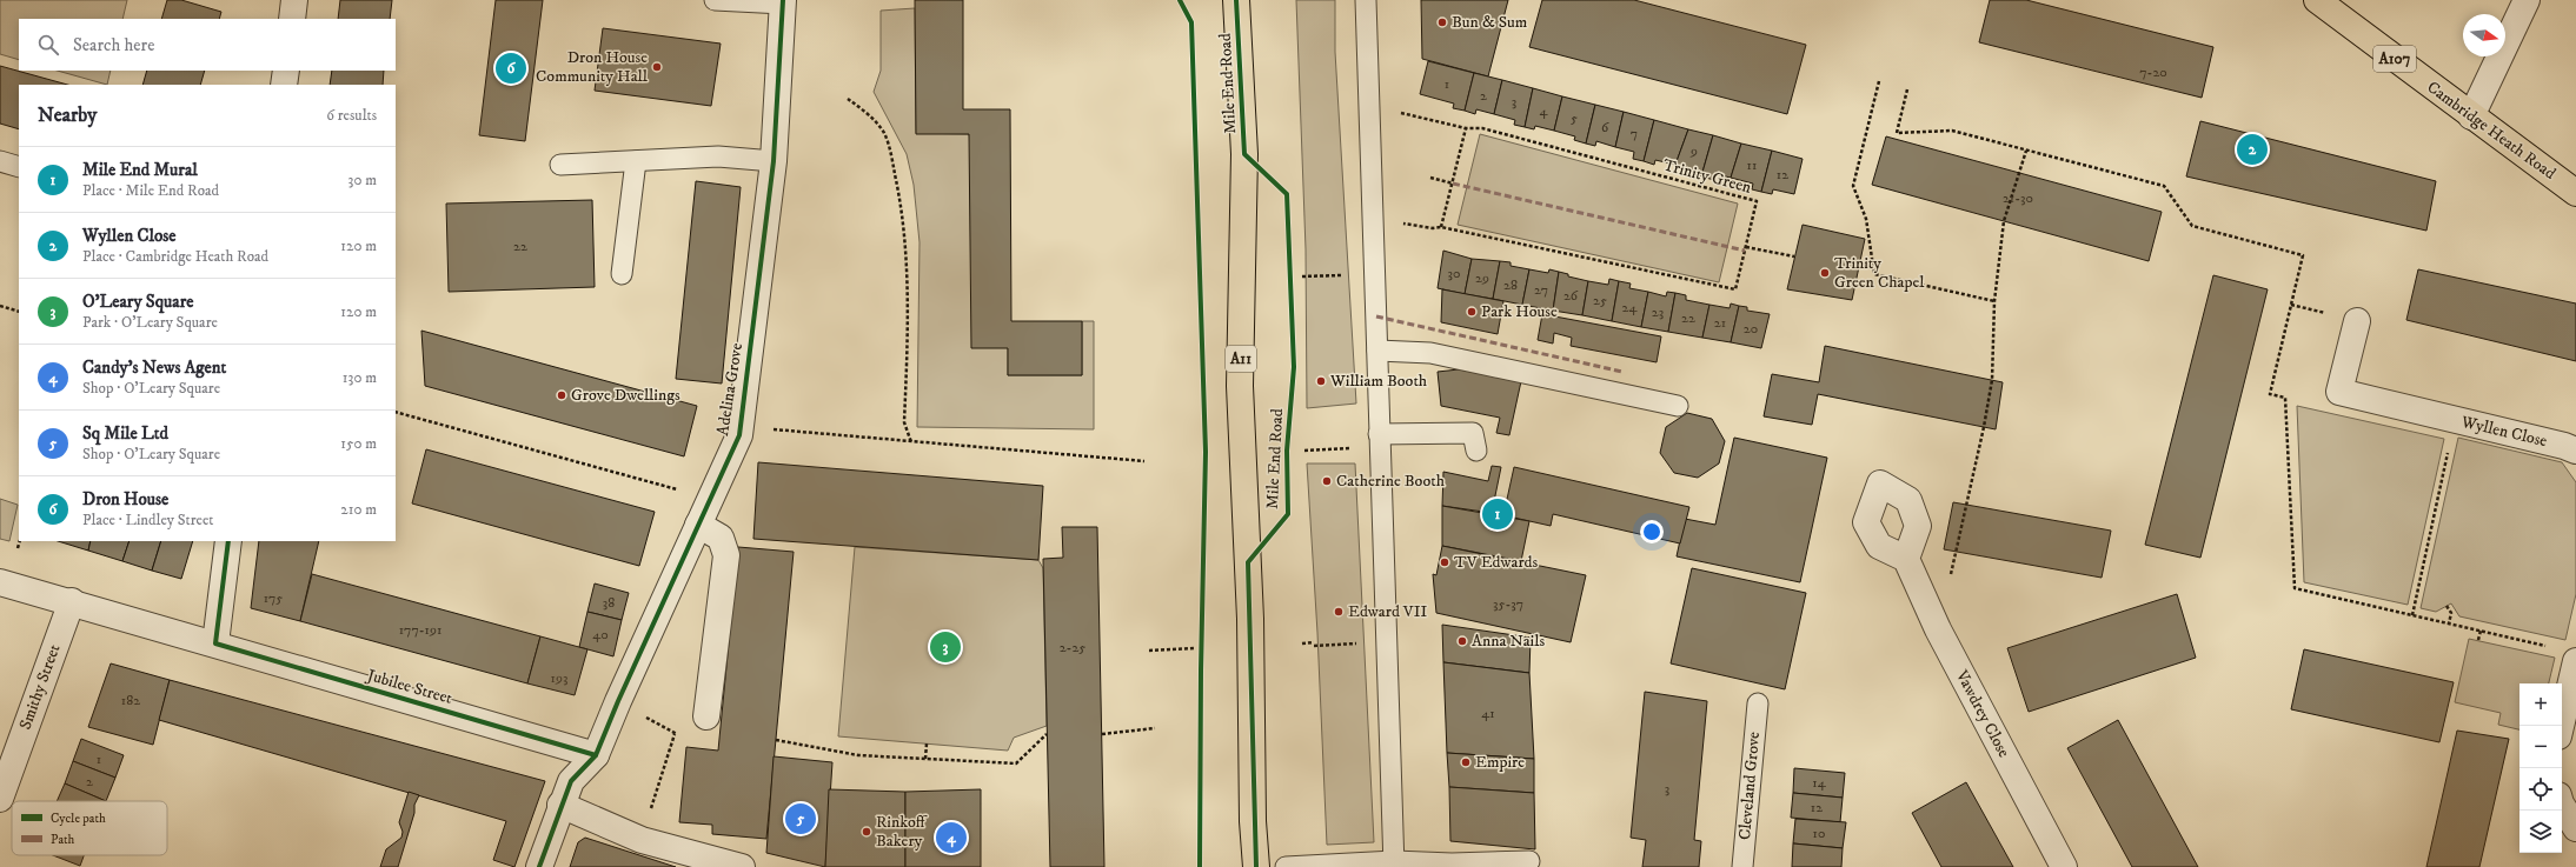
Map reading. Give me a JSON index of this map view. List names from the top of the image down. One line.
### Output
{"streets":{"main road":["A107","Mile End Road","Cambridge Heath Road","A11"],"street":["Adelina Grove","Wyllen Close","Smithy Street","Jubilee Street","Vawdrey Close"],"lane":["Cleveland Grove"],"path":["Trinity Green"]},"crossings":[["Adelina Grove","Jubilee Street"],["Smithy Street","Jubilee Street"]],"places":["Bun & Sum","Dron House Community Hall","Trinity Green Chapel","Park House","William Booth","Grove Dwellings","Catherine Booth","TV Edwards","Edward VII","Anna Nails","Empire","Rinkoff Bakery"],"house_numbers":["7-20","1","2","3","4","5","6","7","9","11","12","21-30","22","30","29","28","27","26","25","24","23","22","21","20","175","38","35-37","177-191","40","2-25","193","182","41","1","2","14","3","12","10"],"legend":["Cycle path","Path"],"north":"right","page":{"search":"Search here","pins":["6","2","1","3","5","4"],"heading":["Nearby","6 results"],"list":[{"mark":"1","name":"Mile End Mural","note":"Place · Mile End Road","value":"30 m"},{"mark":"2","name":"Wyllen Close","note":"Place · Cambridge Heath Road","value":"120 m"},{"mark":"3","name":"O'Leary Square","note":"Park · O'Leary Square","value":"120 m"},{"mark":"4","name":"Candy's News Agent","note":"Shop · O'Leary Square","value":"130 m"},{"mark":"5","name":"Sq Mile Ltd","note":"Shop · O'Leary Square","value":"150 m"},{"mark":"6","name":"Dron House","note":"Place · Lindley Street","value":"210 m"}],"map_buttons":["+","−"]}}
